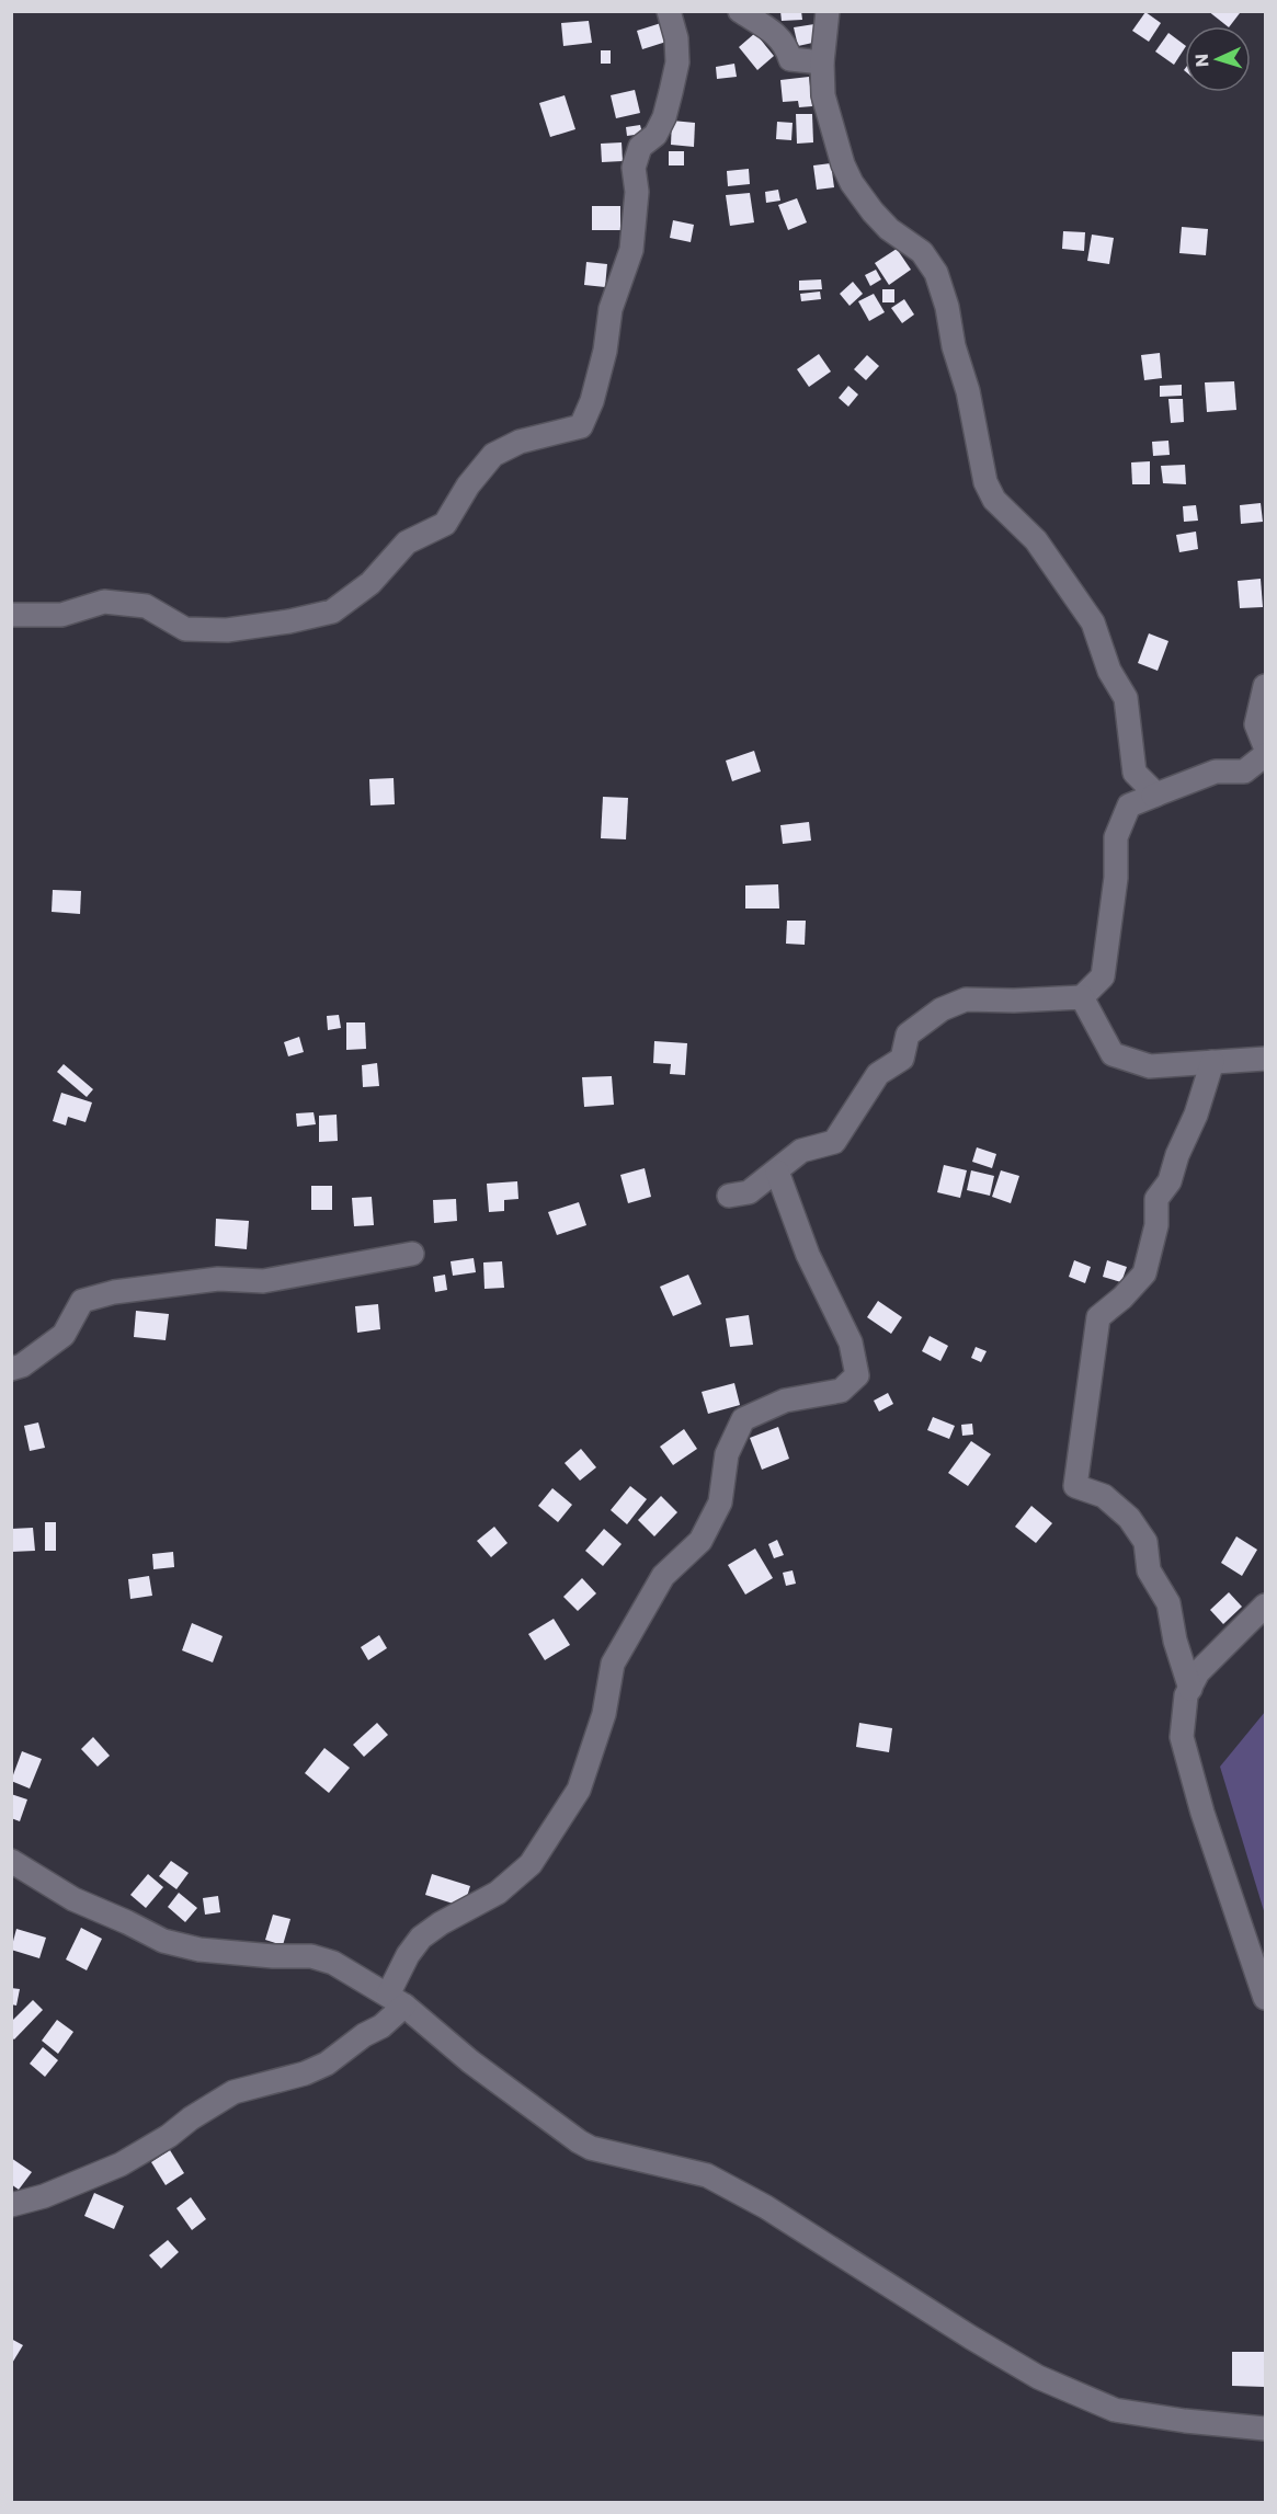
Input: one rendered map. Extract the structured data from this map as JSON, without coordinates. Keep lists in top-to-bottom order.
{
  "north": "left"
}
